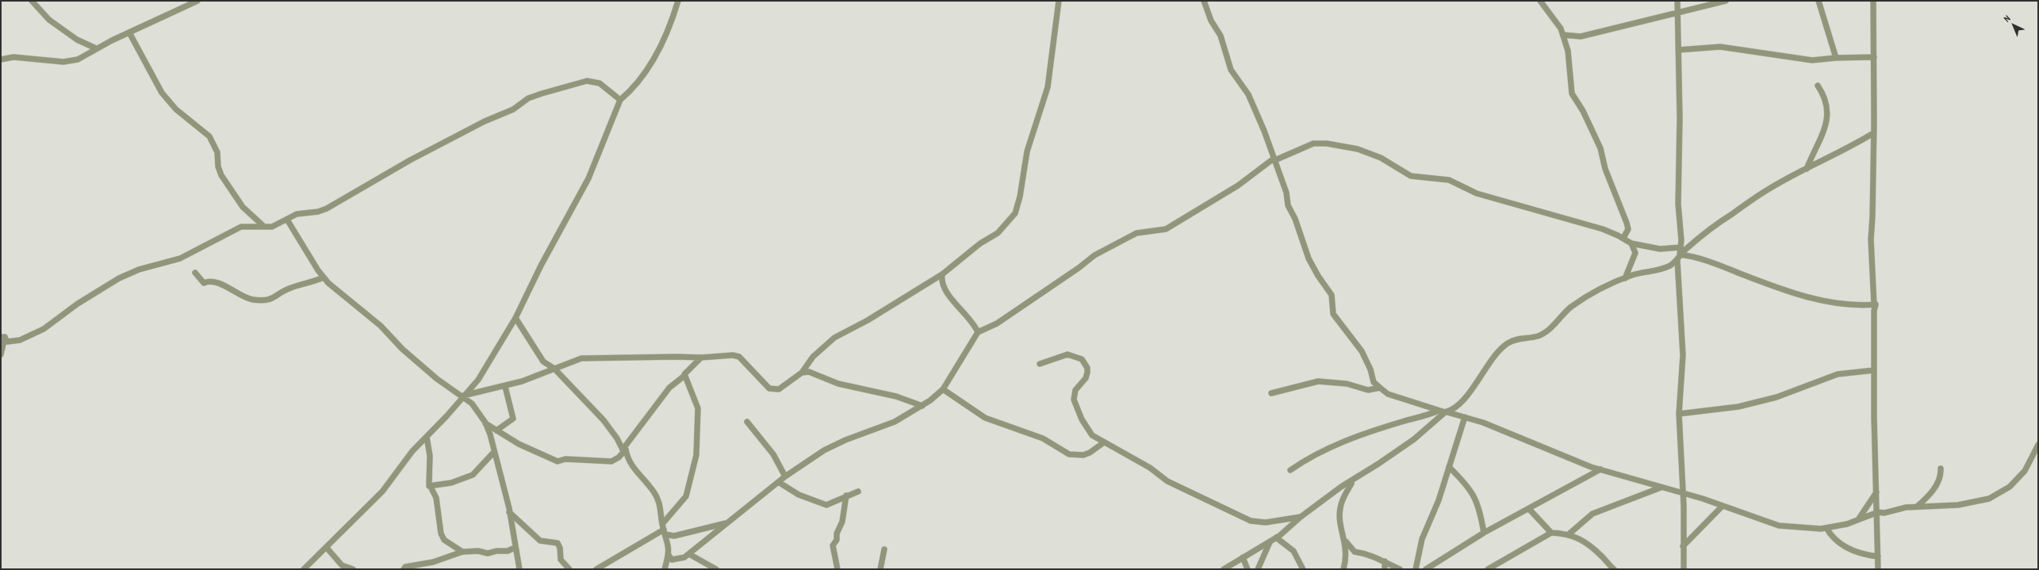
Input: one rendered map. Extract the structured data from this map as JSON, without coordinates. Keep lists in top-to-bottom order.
{
  "north": "top left"
}
